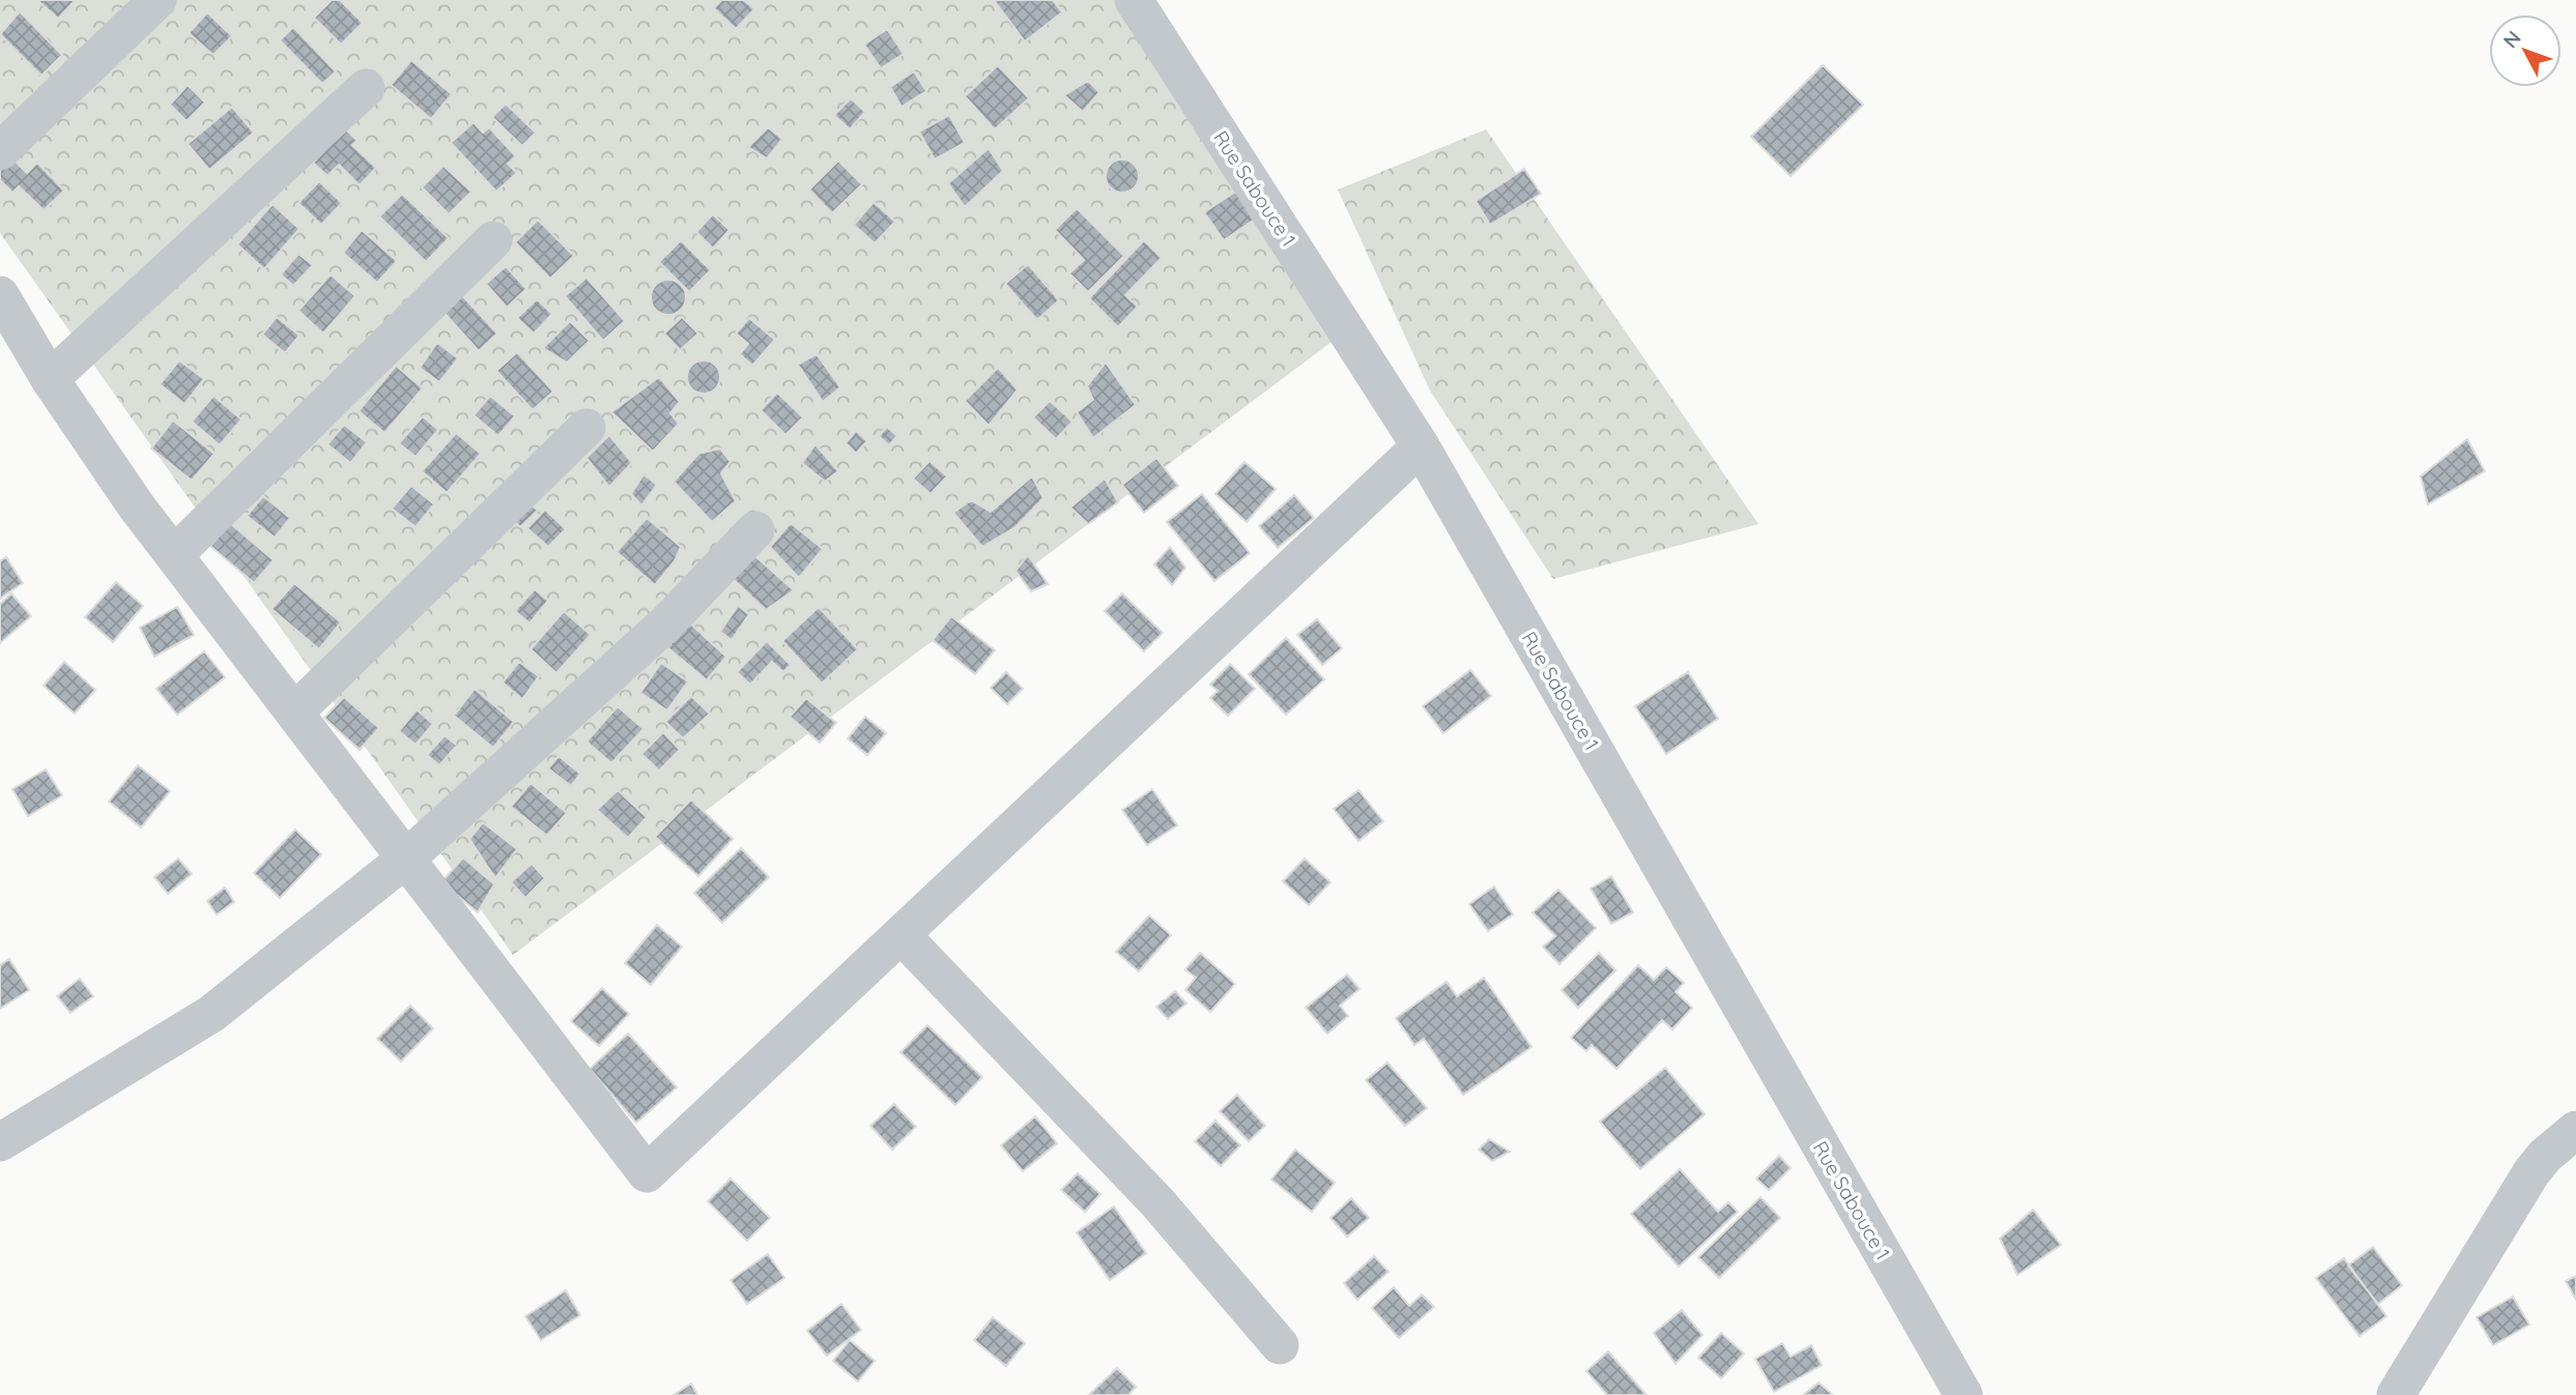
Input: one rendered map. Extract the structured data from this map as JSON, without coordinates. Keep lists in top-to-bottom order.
{
  "streets": {
    "street": ["Rue Sabouce 1"]
  },
  "north": "top left"
}
